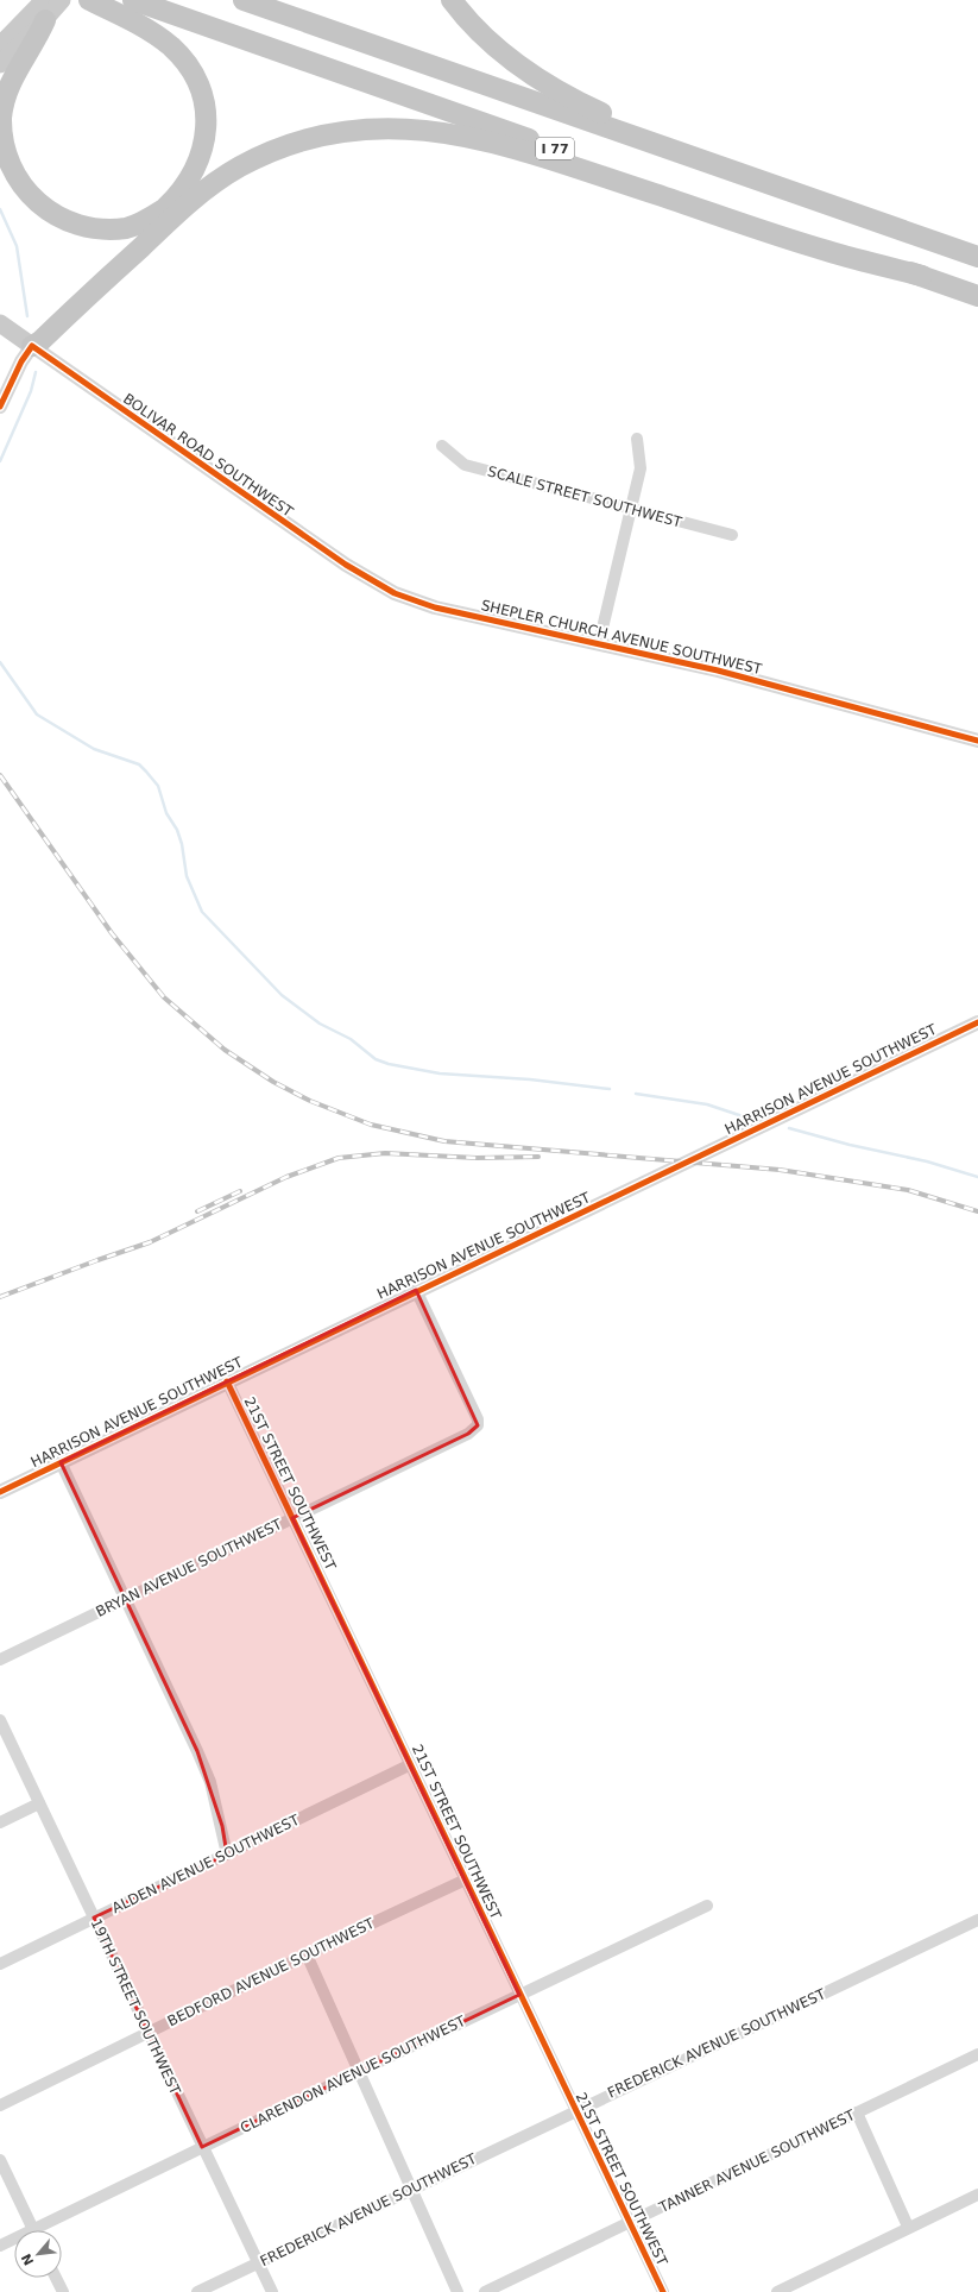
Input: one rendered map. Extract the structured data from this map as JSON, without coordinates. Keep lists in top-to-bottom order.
{
  "streets": {
    "highway": ["I 77"],
    "main road": ["BOLIVAR ROAD SOUTHWEST"],
    "street": [
      "SCALE STREET SOUTHWEST",
      "SHEPLER CHURCH AVENUE SOUTHWEST",
      "HARRISON AVENUE SOUTHWEST",
      "21ST STREET SOUTHWEST",
      "BRYAN AVENUE SOUTHWEST",
      "ALDEN AVENUE SOUTHWEST",
      "BEDFORD AVENUE SOUTHWEST",
      "19TH STREET SOUTHWEST",
      "FREDERICK AVENUE SOUTHWEST",
      "CLARENDON AVENUE SOUTHWEST",
      "TANNER AVENUE SOUTHWEST"
    ]
  },
  "crossings": [
    ["BOLIVAR ROAD SOUTHWEST", "SHEPLER CHURCH AVENUE SOUTHWEST"],
    ["HARRISON AVENUE SOUTHWEST", "21ST STREET SOUTHWEST"],
    ["HARRISON AVENUE SOUTHWEST", "BRYAN AVENUE SOUTHWEST"],
    ["21ST STREET SOUTHWEST", "BRYAN AVENUE SOUTHWEST"],
    ["21ST STREET SOUTHWEST", "ALDEN AVENUE SOUTHWEST"],
    ["21ST STREET SOUTHWEST", "BEDFORD AVENUE SOUTHWEST"],
    ["21ST STREET SOUTHWEST", "FREDERICK AVENUE SOUTHWEST"],
    ["21ST STREET SOUTHWEST", "CLARENDON AVENUE SOUTHWEST"],
    ["21ST STREET SOUTHWEST", "TANNER AVENUE SOUTHWEST"],
    ["ALDEN AVENUE SOUTHWEST", "19TH STREET SOUTHWEST"],
    ["BEDFORD AVENUE SOUTHWEST", "19TH STREET SOUTHWEST"],
    ["19TH STREET SOUTHWEST", "FREDERICK AVENUE SOUTHWEST"],
    ["19TH STREET SOUTHWEST", "CLARENDON AVENUE SOUTHWEST"]
  ],
  "north": "bottom left"
}
